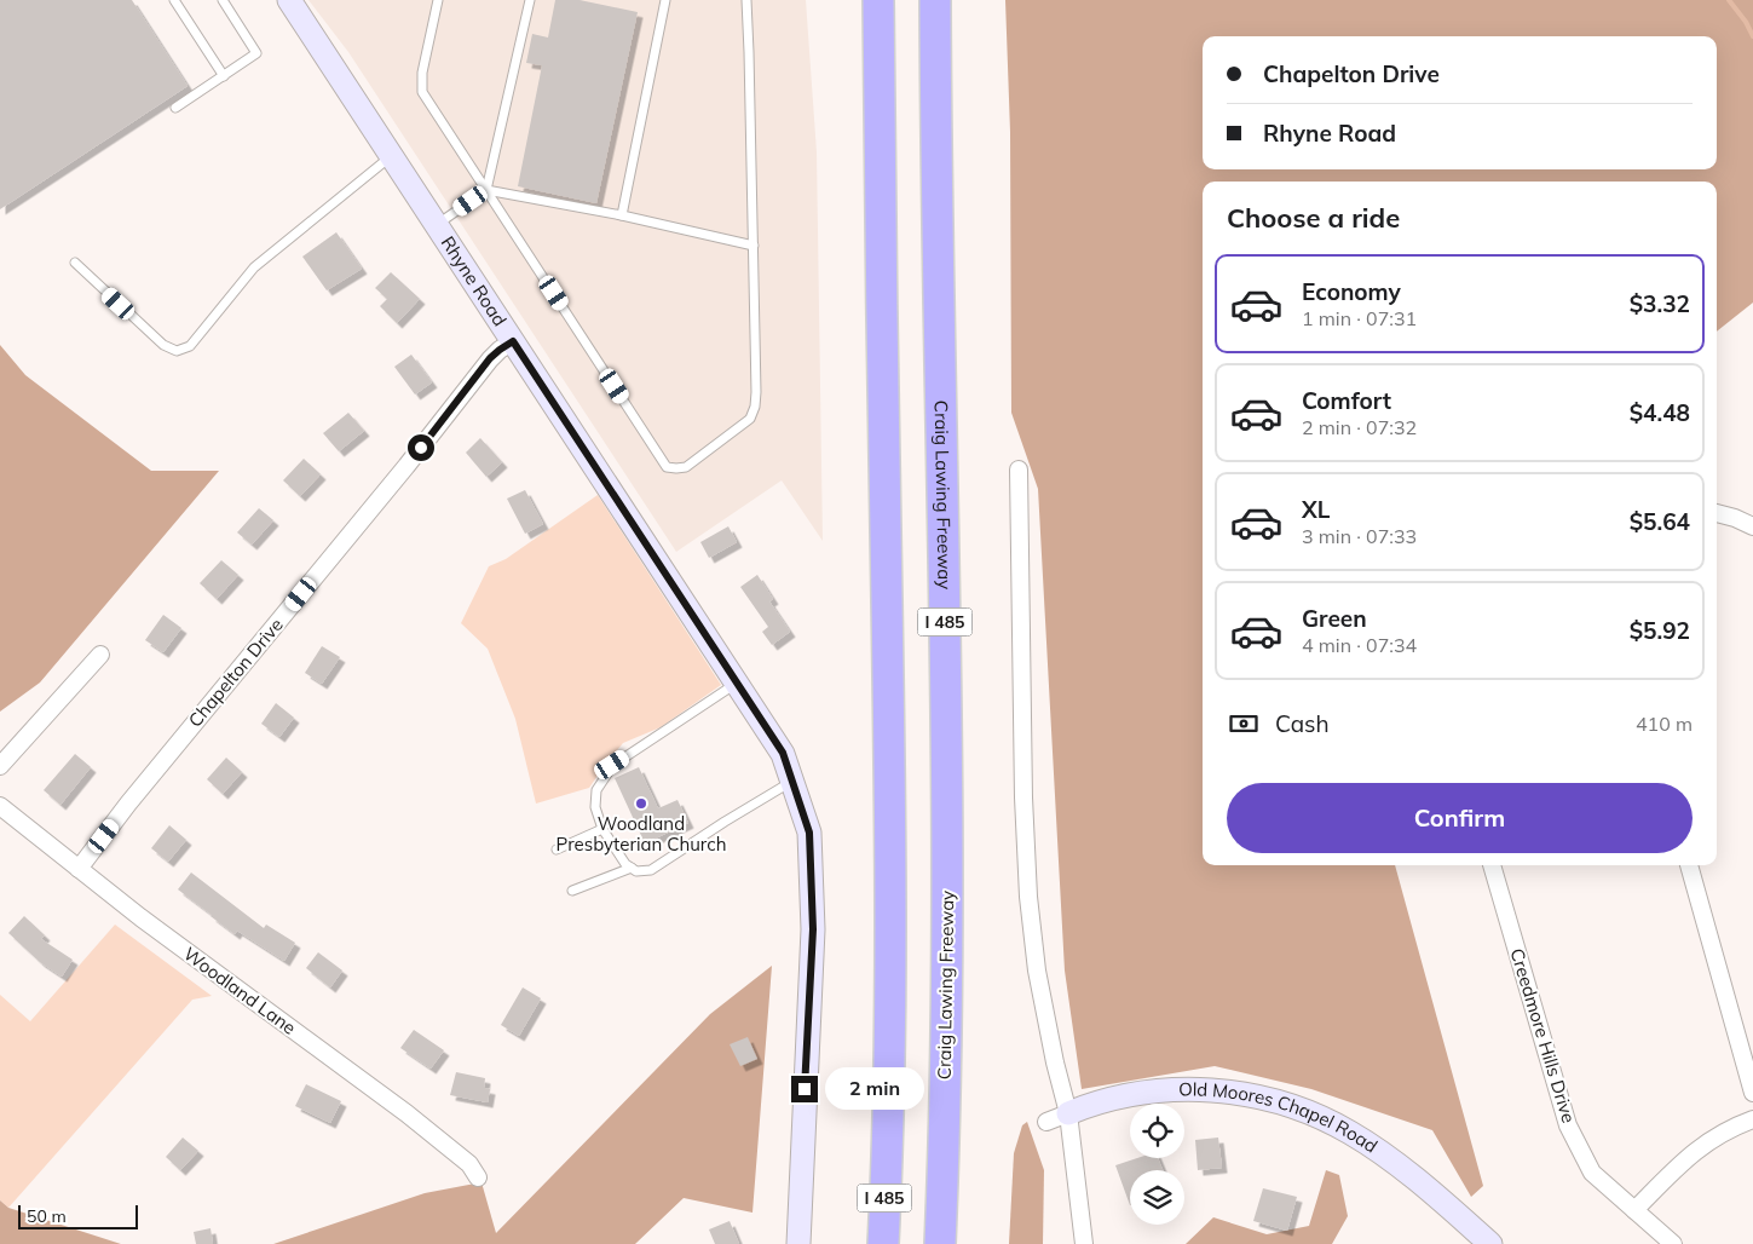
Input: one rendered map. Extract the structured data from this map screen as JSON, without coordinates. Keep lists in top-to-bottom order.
{
  "streets": {
    "highway": ["Craig Lawing Freeway", "I 485"],
    "street": [
      "Rhyne Road",
      "Chapelton Drive",
      "Woodland Lane",
      "Creedmore Hills Drive",
      "Old Moores Chapel Road"
    ]
  },
  "crossings": [
    ["Rhyne Road", "Chapelton Drive"],
    ["Chapelton Drive", "Woodland Lane"]
  ],
  "places": ["Woodland Presbyterian Church"],
  "scale_bar": "50 m",
  "page": {
    "banner": ["Chapelton Drive", "Rhyne Road"],
    "heading": "Choose a ride",
    "list": [
      {
        "name": "Economy",
        "note": "1 min · 07:31",
        "value": "$3.32"
      },
      {
        "name": "Comfort",
        "note": "2 min · 07:32",
        "value": "$4.48"
      },
      {
        "name": "XL",
        "note": "3 min · 07:33",
        "value": "$5.64"
      },
      {
        "name": "Green",
        "note": "4 min · 07:34",
        "value": "$5.92"
      }
    ],
    "pay": ["Cash", "410 m"],
    "buttons": "Confirm",
    "bubble": "2 min",
    "scale": "50 m"
  }
}
